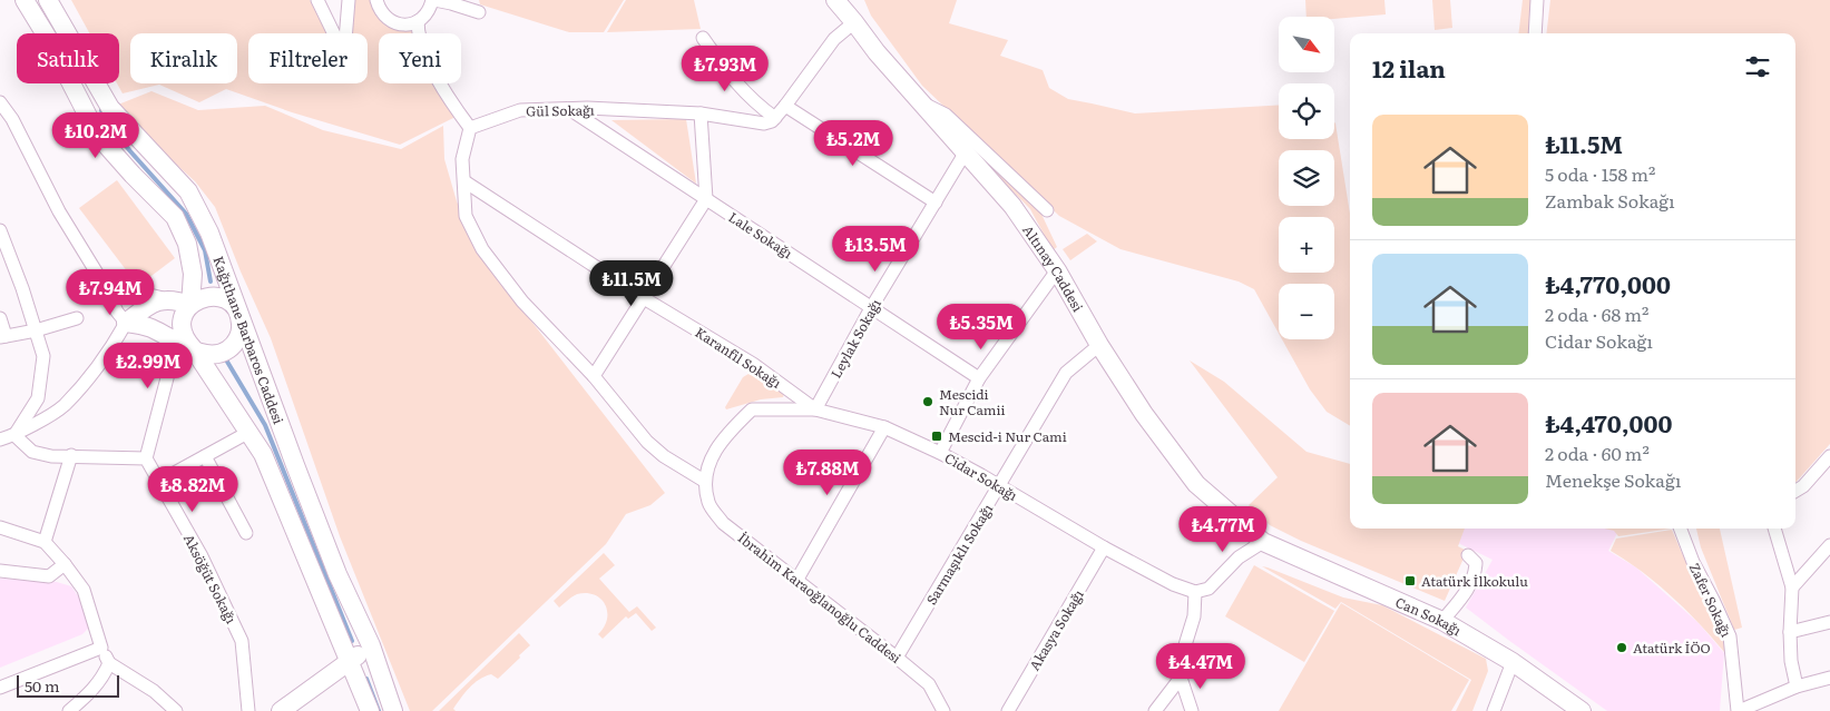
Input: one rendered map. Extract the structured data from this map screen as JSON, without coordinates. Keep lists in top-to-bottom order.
{
  "streets": {
    "main road": ["Altınay Caddesi", "Kağıthane Barbaros Caddesi", "Can Sokağı"],
    "street": [
      "Gül Sokağı",
      "Lale Sokağı",
      "Leylak Sokağı",
      "Karanfil Sokağı",
      "Cidar Sokağı",
      "Sarmaşıklı Sokağı",
      "Aksöğüt Sokağı",
      "İbrahim Karaoğlanoğlu Caddesi",
      "Zafer Sokağı",
      "Akasya Sokağı"
    ]
  },
  "crossings": [
    ["Gül Sokağı", "Lale Sokağı"],
    ["Lale Sokağı", "Leylak Sokağı"],
    ["Altınay Caddesi", "Leylak Sokağı"],
    ["Altınay Caddesi", "Sarmaşıklı Sokağı"],
    ["Altınay Caddesi", "Can Sokağı"],
    ["Leylak Sokağı", "Karanfil Sokağı"],
    ["Leylak Sokağı", "Cidar Sokağı"],
    ["Karanfil Sokağı", "Cidar Sokağı"],
    ["Cidar Sokağı", "Sarmaşıklı Sokağı"],
    ["Cidar Sokağı", "İbrahim Karaoğlanoğlu Caddesi"],
    ["Cidar Sokağı", "Akasya Sokağı"],
    ["Sarmaşıklı Sokağı", "İbrahim Karaoğlanoğlu Caddesi"]
  ],
  "places": {
    "other": ["Mescidi Nur Camii", "Atatürk İÖO"],
    "transit": ["Mescid-i Nur Cami", "Atatürk İlkokulu"]
  },
  "scale_bar": "50 m",
  "north": "bottom right",
  "page": {
    "map_buttons": ["+", "−"],
    "chip": [
      "Satılık",
      "Kiralık",
      "Filtreler",
      "Yeni"
    ],
    "heading": "12 ilan",
    "price": [
      "₺7.93M",
      "₺10.2M",
      "₺5.2M",
      "₺13.5M",
      "₺11.5M",
      "₺7.94M",
      "₺5.35M",
      "₺2.99M",
      "₺7.88M",
      "₺8.82M",
      "₺4.77M",
      "₺4.47M"
    ],
    "list": [
      {
        "name": "₺11.5M",
        "note": "5 oda · 158 m² · Zambak Sokağı"
      },
      {
        "name": "₺4,770,000",
        "note": "2 oda · 68 m² · Cidar Sokağı"
      },
      {
        "name": "₺4,470,000",
        "note": "2 oda · 60 m² · Menekşe Sokağı"
      }
    ],
    "scale": "50 m"
  }
}
